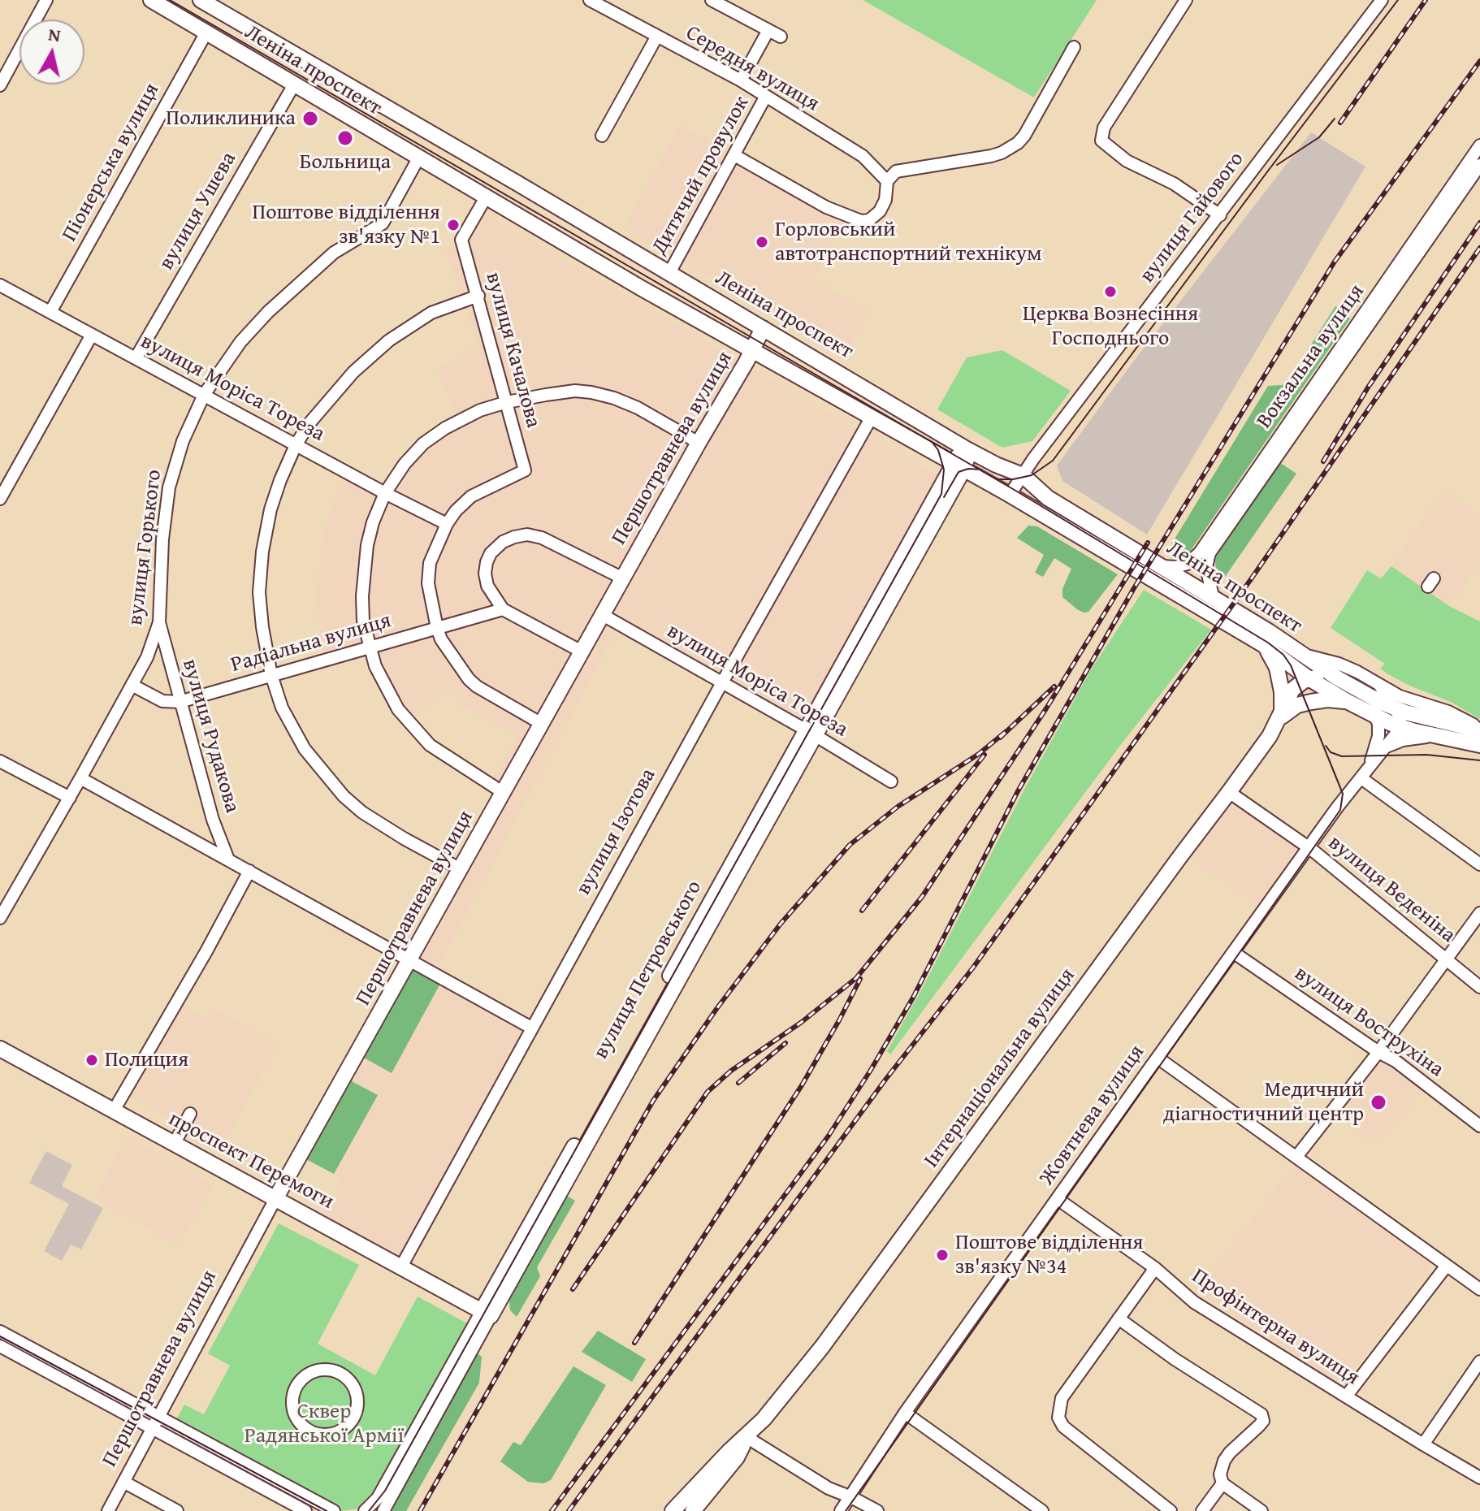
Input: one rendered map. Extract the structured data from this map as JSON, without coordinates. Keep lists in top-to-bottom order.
{
  "streets": {
    "main road": [
      "Леніна проспект",
      "Першотравнева вулиця",
      "вулиця Петровського",
      "Інтернаціональна вулиця",
      "проспект Перемоги"
    ],
    "street": [
      "Середня вулиця",
      "Піонерська вулиця",
      "Дитячий провулок",
      "вулиця Ушева",
      "вулиця Гайового",
      "вулиця Качалова",
      "Вокзальна вулиця",
      "вулиця Моріса Тореза",
      "вулиця Горького",
      "Радіальна вулиця",
      "вулиця Рудакова",
      "вулиця Ізотова",
      "вулиця Веденіна",
      "вулиця Вострухіна",
      "Жовтнева вулиця",
      "Профінтерна вулиця"
    ]
  },
  "crossings": [
    ["Середня вулиця", "Дитячий провулок"],
    ["Леніна проспект", "Піонерська вулиця"],
    ["Леніна проспект", "Дитячий провулок"],
    ["Леніна проспект", "вулиця Ушева"],
    ["Леніна проспект", "вулиця Качалова"],
    ["Леніна проспект", "Вокзальна вулиця"],
    ["Леніна проспект", "Першотравнева вулиця"],
    ["Леніна проспект", "вулиця Горького"],
    ["Леніна проспект", "вулиця Ізотова"],
    ["Леніна проспект", "вулиця Петровського"],
    ["Леніна проспект", "Інтернаціональна вулиця"],
    ["Леніна проспект", "Жовтнева вулиця"],
    ["Піонерська вулиця", "вулиця Моріса Тореза"],
    ["вулиця Ушева", "вулиця Моріса Тореза"],
    ["вулиця Качалова", "вулиця Моріса Тореза"],
    ["вулиця Моріса Тореза", "Першотравнева вулиця"],
    ["вулиця Моріса Тореза", "вулиця Горького"],
    ["вулиця Моріса Тореза", "вулиця Ізотова"],
    ["вулиця Моріса Тореза", "вулиця Петровського"],
    ["Першотравнева вулиця", "проспект Перемоги"],
    ["вулиця Горького", "вулиця Рудакова"],
    ["Радіальна вулиця", "вулиця Рудакова"],
    ["вулиця Ізотова", "проспект Перемоги"],
    ["вулиця Веденіна", "Інтернаціональна вулиця"],
    ["вулиця Веденіна", "Жовтнева вулиця"],
    ["вулиця Петровського", "проспект Перемоги"],
    ["вулиця Вострухіна", "Жовтнева вулиця"],
    ["Жовтнева вулиця", "Профінтерна вулиця"]
  ],
  "parks": ["Сквер Радянської Армії"],
  "places": [
    "Поликлиника",
    "Больница",
    "Поштове відділення зв'язку №1",
    "Горловський автотранспортний технікум",
    "Церква Вознесіння Господнього",
    "Полиция",
    "Медичний діагностичний центр",
    "Поштове відділення зв'язку №34"
  ],
  "north": "top"
}
